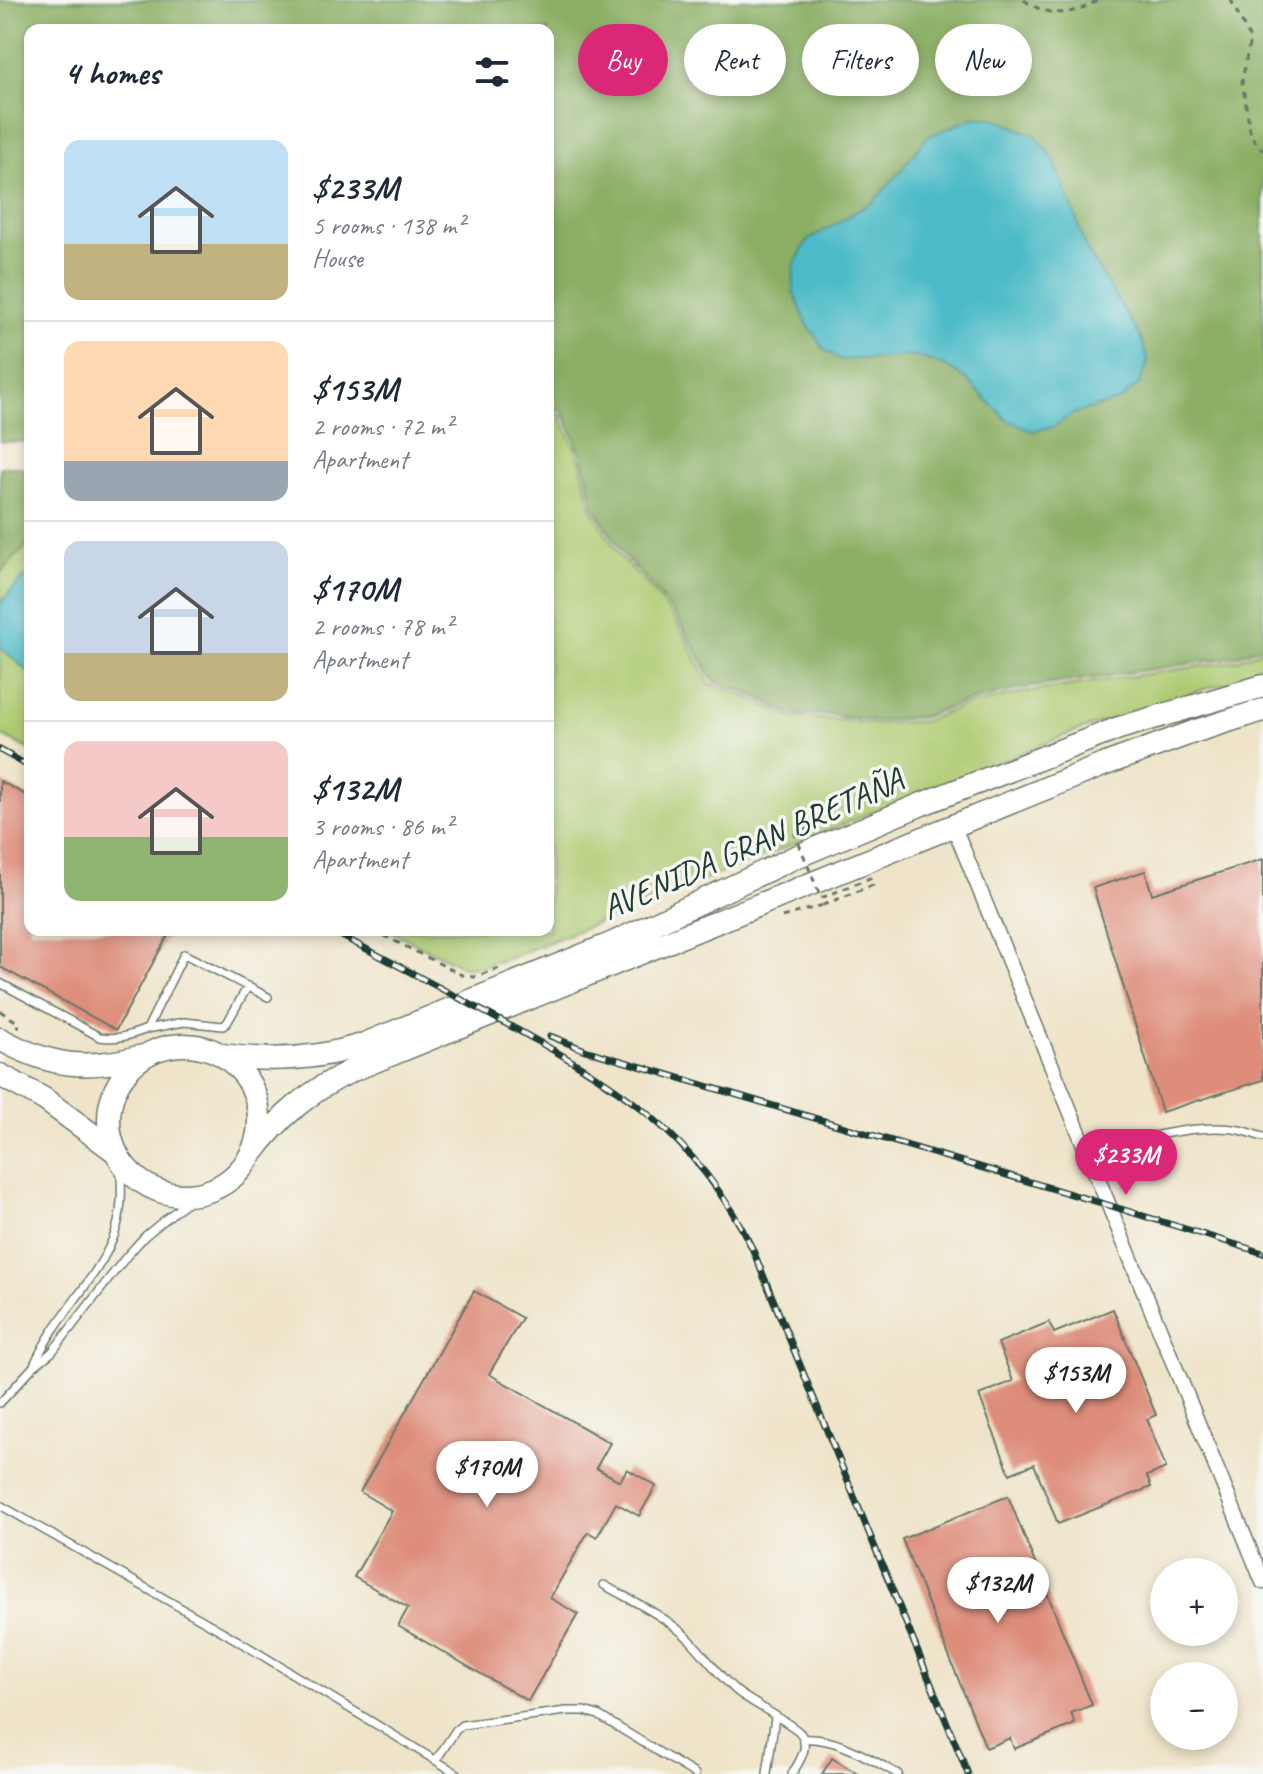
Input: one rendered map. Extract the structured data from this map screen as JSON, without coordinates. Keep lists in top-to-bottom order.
{
  "streets": {
    "main road": ["AVENIDA GRAN BRETAÑA"]
  },
  "page": {
    "chip": [
      "Buy",
      "Rent",
      "Filters",
      "New"
    ],
    "heading": "4 homes",
    "list": [
      {
        "name": "$233M",
        "note": "5 rooms · 138 m² · House"
      },
      {
        "name": "$153M",
        "note": "2 rooms · 72 m² · Apartment"
      },
      {
        "name": "$170M",
        "note": "2 rooms · 78 m² · Apartment"
      },
      {
        "name": "$132M",
        "note": "3 rooms · 86 m² · Apartment"
      }
    ],
    "price": [
      "$233M",
      "$153M",
      "$170M",
      "$132M"
    ],
    "map_buttons": ["+", "−"]
  }
}
